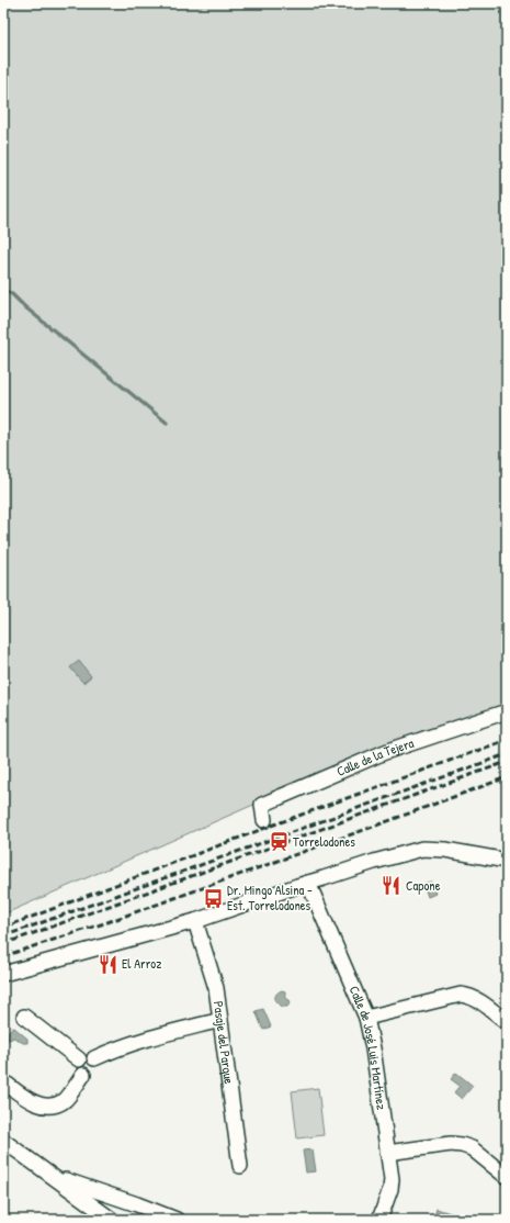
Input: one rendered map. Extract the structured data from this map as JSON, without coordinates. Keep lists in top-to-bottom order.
{
  "streets": {
    "street": ["Calle de la Tejera", "Pasaje del Parque", "Calle de José Luis Martínez"]
  },
  "places": {
    "station": ["Torrelodones"],
    "restaurant": ["Capone", "El Arroz"],
    "bus stop": ["Dr. Mingo Alsina - Est. Torrelodones"]
  }
}
